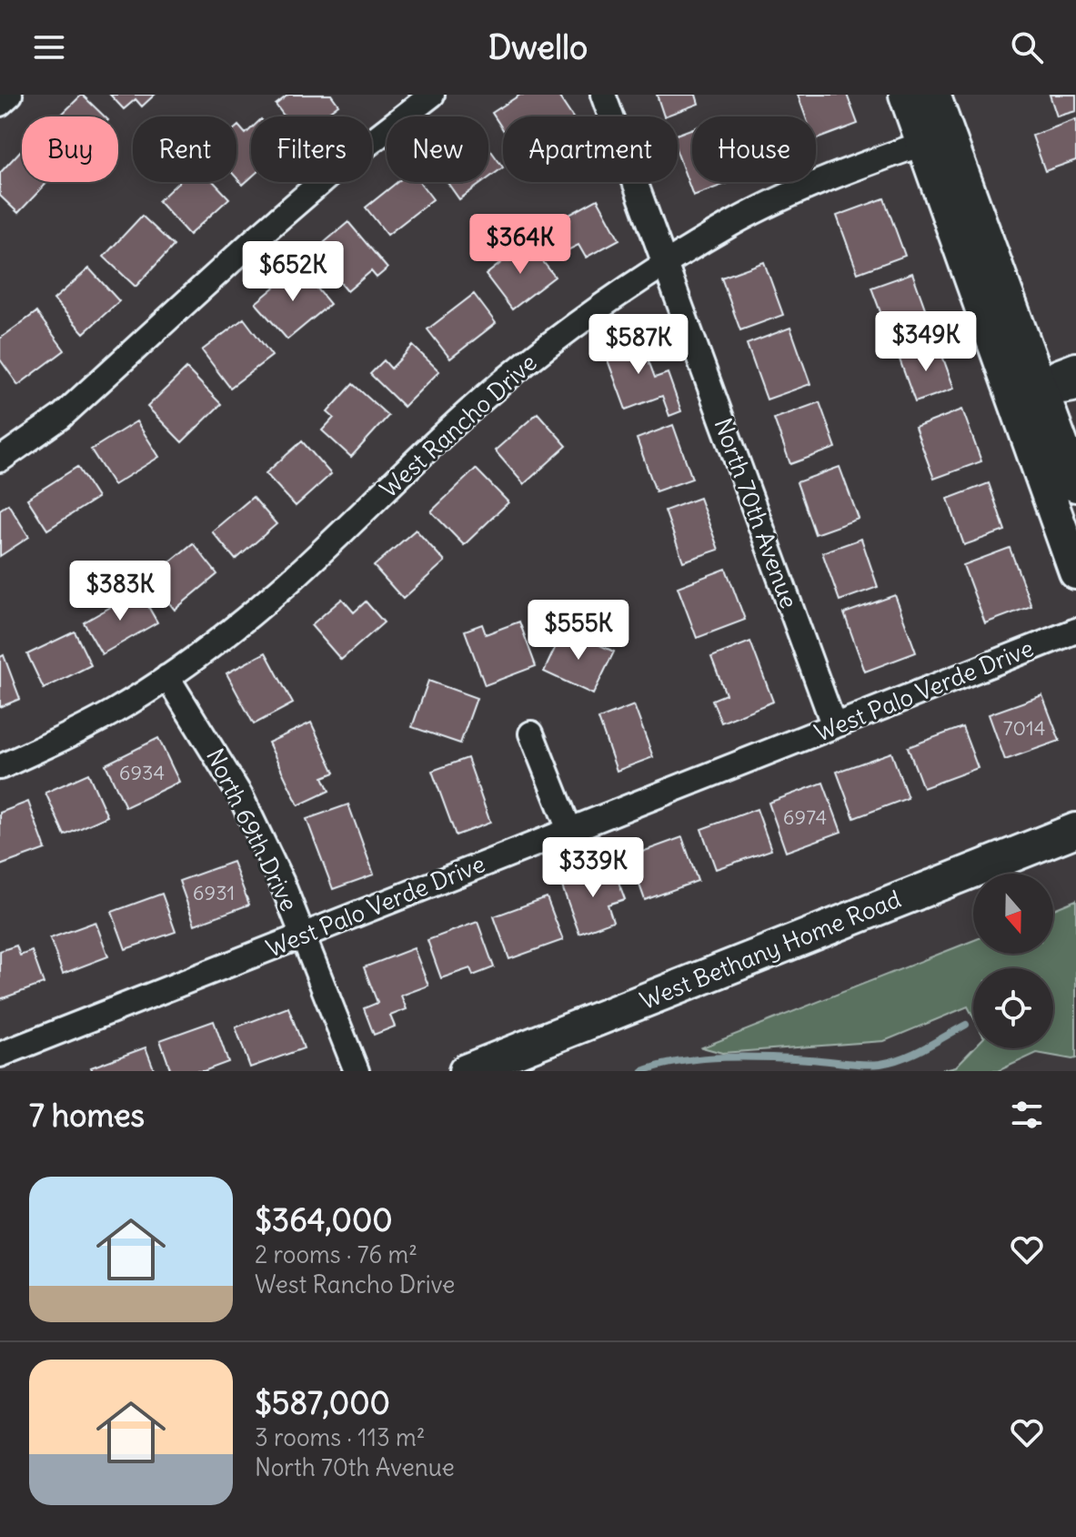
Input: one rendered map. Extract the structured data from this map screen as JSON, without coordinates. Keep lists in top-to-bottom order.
{
  "streets": {
    "street": [
      "West Rancho Drive",
      "North 70th Avenue",
      "West Palo Verde Drive",
      "North 69th Drive",
      "West Bethany Home Road"
    ]
  },
  "crossings": [
    ["West Rancho Drive", "North 70th Avenue"],
    ["West Rancho Drive", "North 69th Drive"],
    ["North 70th Avenue", "West Palo Verde Drive"],
    ["West Palo Verde Drive", "North 69th Drive"]
  ],
  "house_numbers": [
    "7014",
    "6934",
    "6974",
    "6931"
  ],
  "north": "bottom",
  "page": {
    "header": "Dwello",
    "chip": [
      "Buy",
      "Rent",
      "Filters",
      "New",
      "Apartment",
      "House"
    ],
    "price": [
      "$364K",
      "$652K",
      "$349K",
      "$587K",
      "$383K",
      "$555K",
      "$339K"
    ],
    "heading": "7 homes",
    "list": [
      {
        "name": "$364,000",
        "note": "2 rooms · 76 m² · West Rancho Drive"
      },
      {
        "name": "$587,000",
        "note": "3 rooms · 113 m² · North 70th Avenue"
      }
    ]
  }
}
